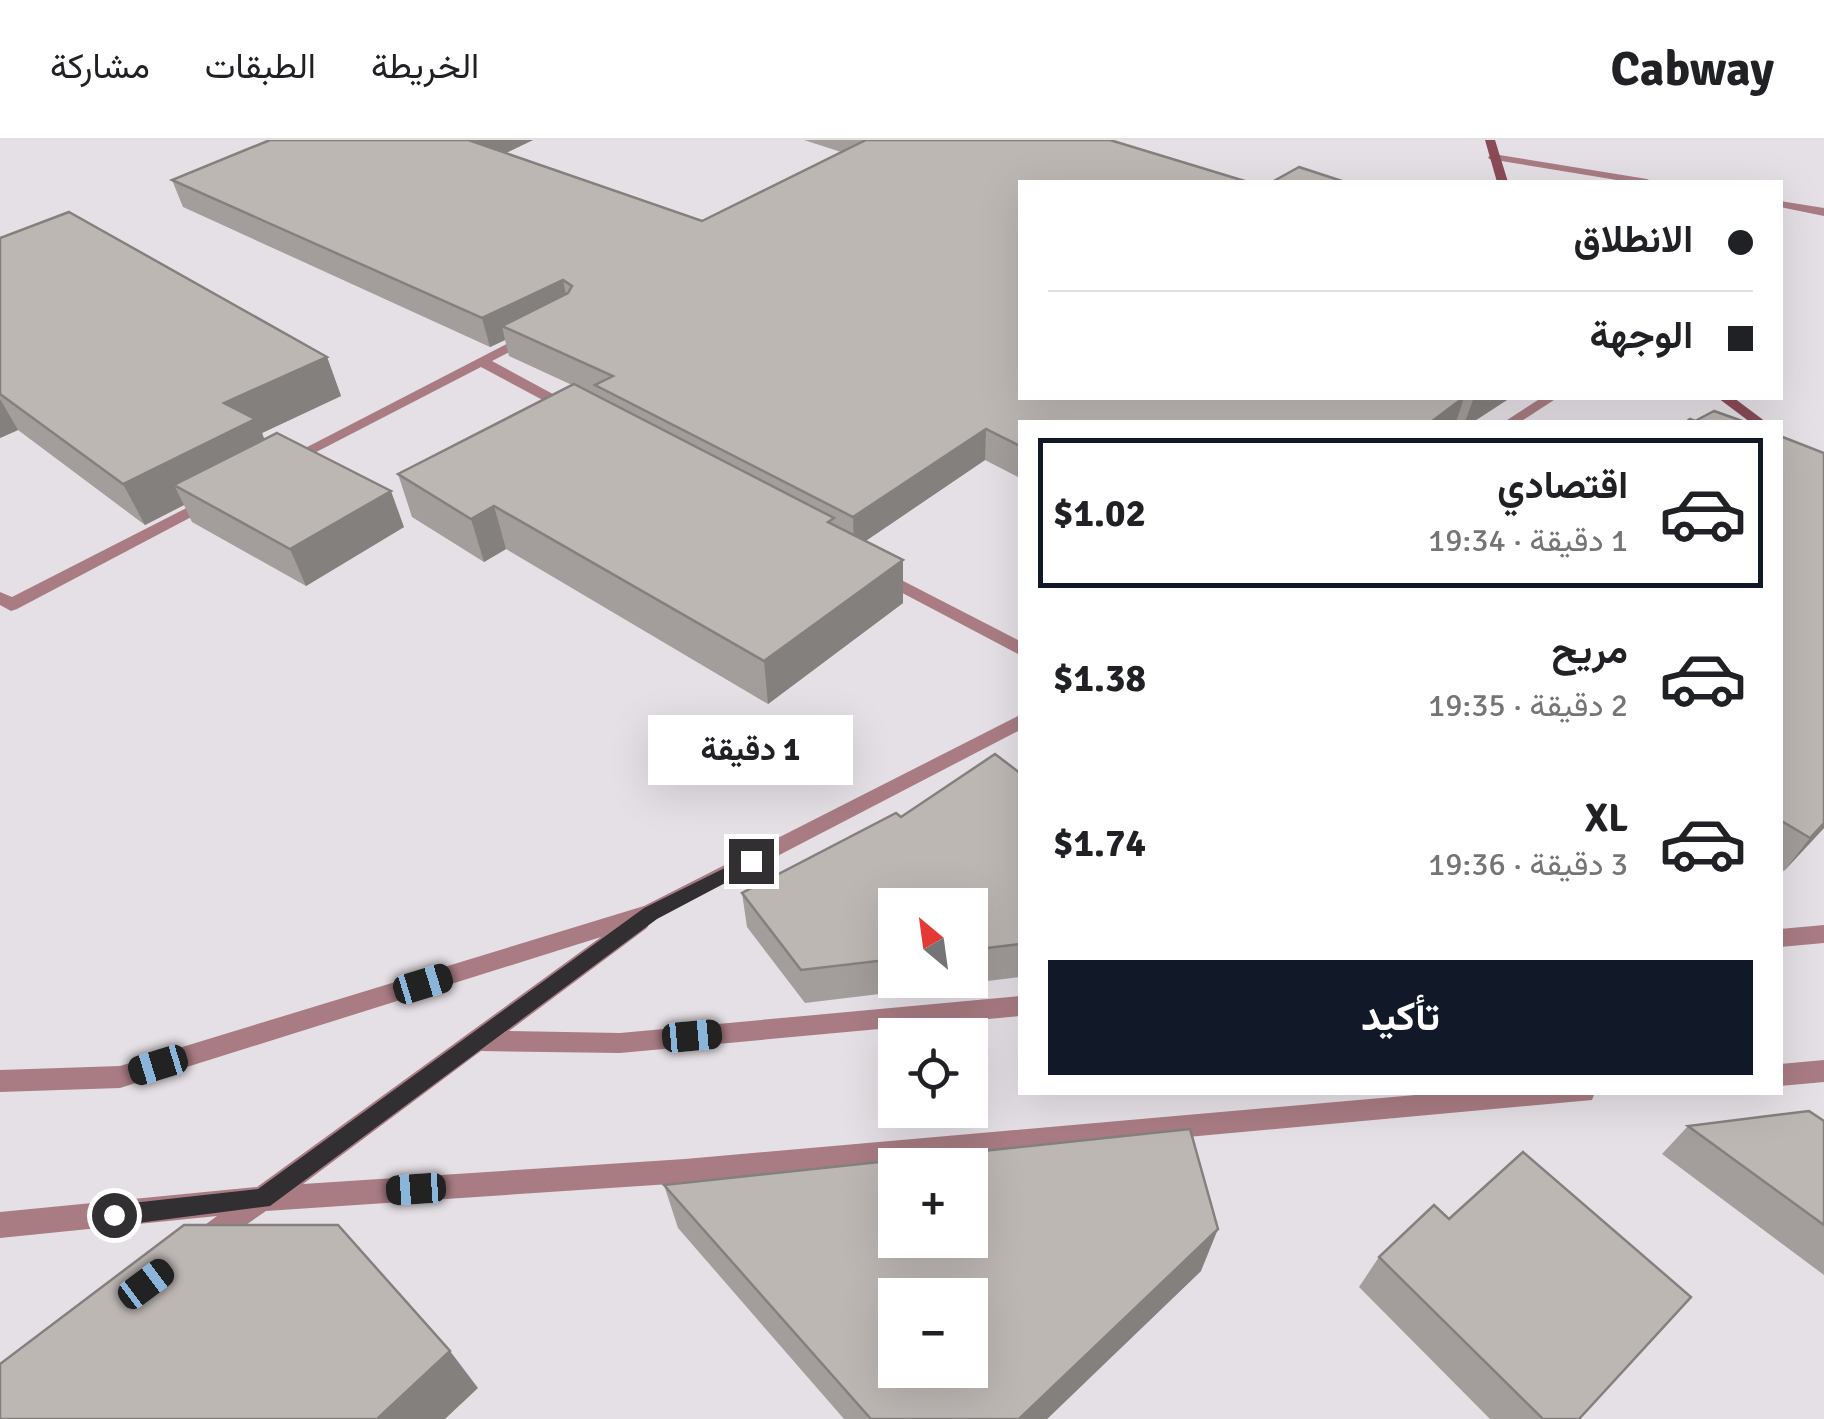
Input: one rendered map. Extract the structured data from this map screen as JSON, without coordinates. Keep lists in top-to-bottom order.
{
  "north": "top left",
  "page": {
    "header": "Cabway",
    "nav": ["الخريطة", "الطبقات", "مشاركة"],
    "banner": ["الانطلاق", "الوجهة"],
    "list": [
      {
        "name": "اقتصادي",
        "note": "1 دقيقة · 19:34",
        "value": "$1.02"
      },
      {
        "name": "مريح",
        "note": "2 دقيقة · 19:35",
        "value": "$1.38"
      },
      {
        "name": "XL",
        "note": "3 دقيقة · 19:36",
        "value": "$1.74"
      }
    ],
    "bubble": "1 دقيقة",
    "map_buttons": ["+", "−"],
    "buttons": "تأكيد"
  }
}
